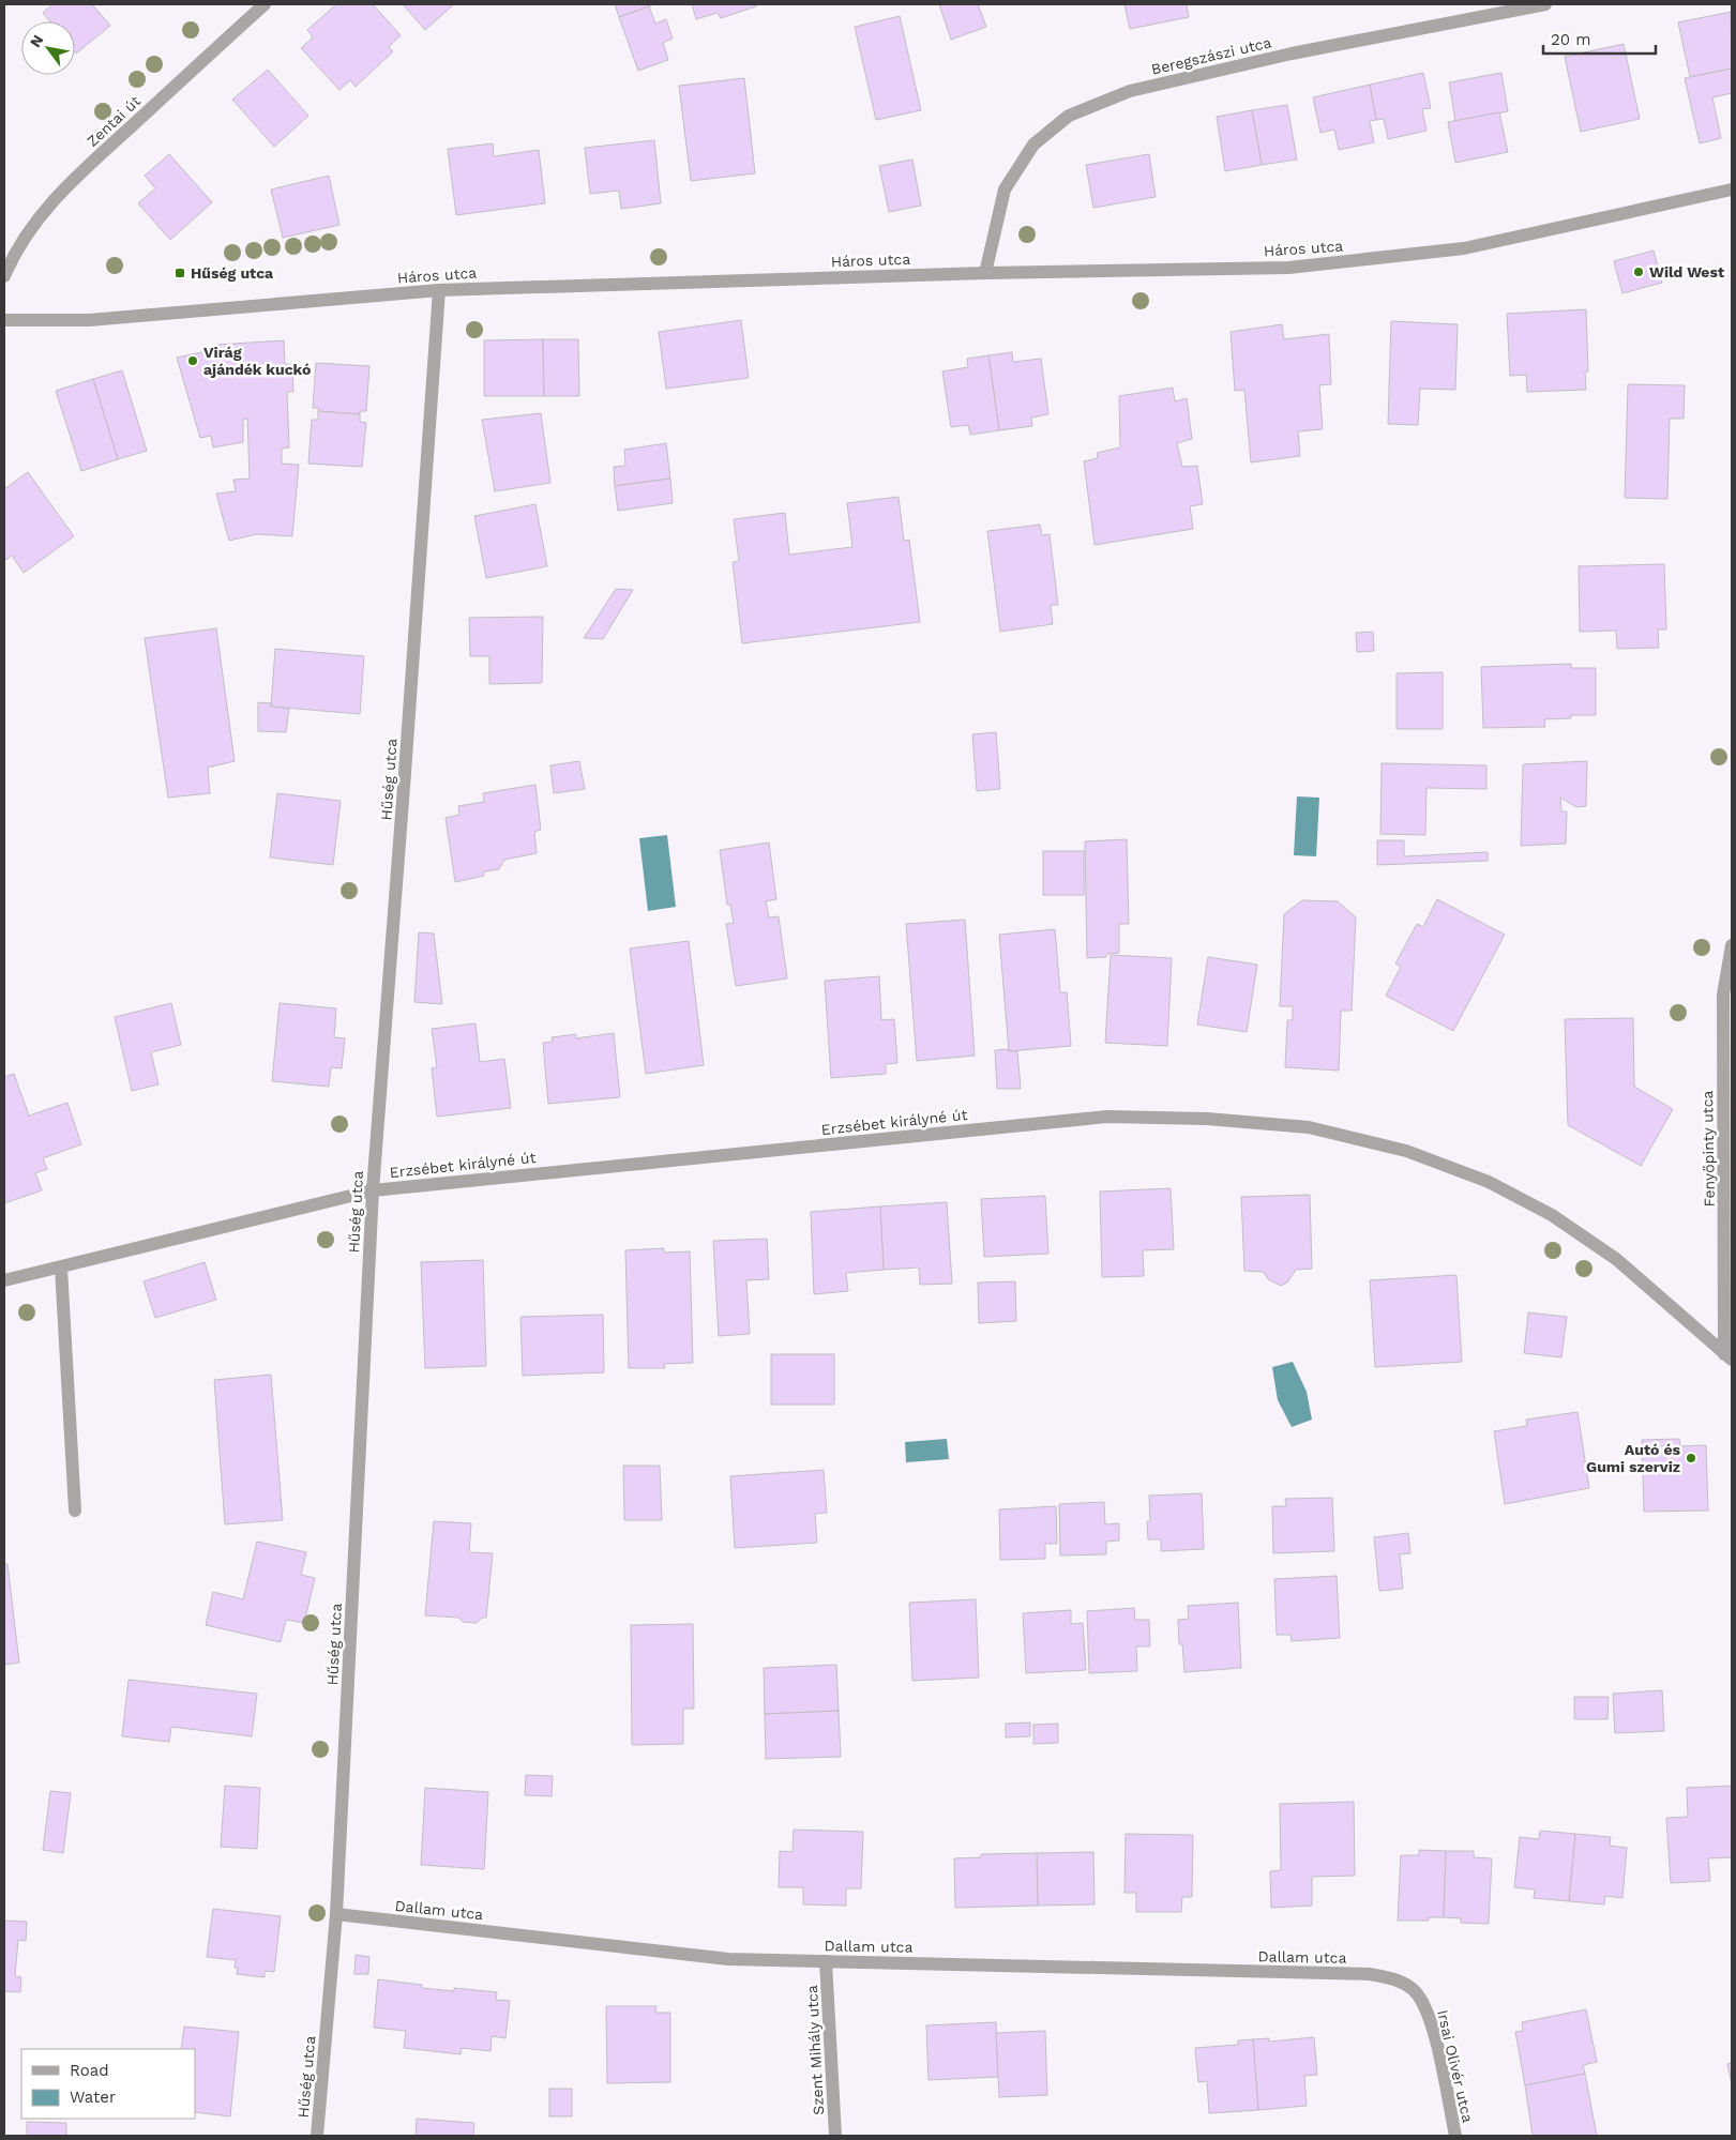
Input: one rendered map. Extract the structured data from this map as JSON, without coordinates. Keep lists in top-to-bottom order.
{
  "streets": {
    "street": [
      "Beregszászi utca",
      "Zentai út",
      "Háros utca",
      "Hűség utca",
      "Erzsébet királyné út",
      "Fenyőpinty utca",
      "Dallam utca",
      "Szent Mihály utca",
      "Irsai Olivér utca"
    ]
  },
  "crossings": [
    ["Beregszászi utca", "Háros utca"],
    ["Háros utca", "Hűség utca"],
    ["Hűség utca", "Erzsébet királyné út"],
    ["Hűség utca", "Dallam utca"],
    ["Erzsébet királyné út", "Fenyőpinty utca"],
    ["Dallam utca", "Szent Mihály utca"],
    ["Dallam utca", "Irsai Olivér utca"]
  ],
  "places": {
    "other": ["Wild West", "Virág ajándék kuckó", "Autó és Gumi szerviz"],
    "transit": ["Hűség utca"]
  },
  "legend": ["Road", "Water"],
  "scale_bar": "20 m",
  "north": "top left"
}
